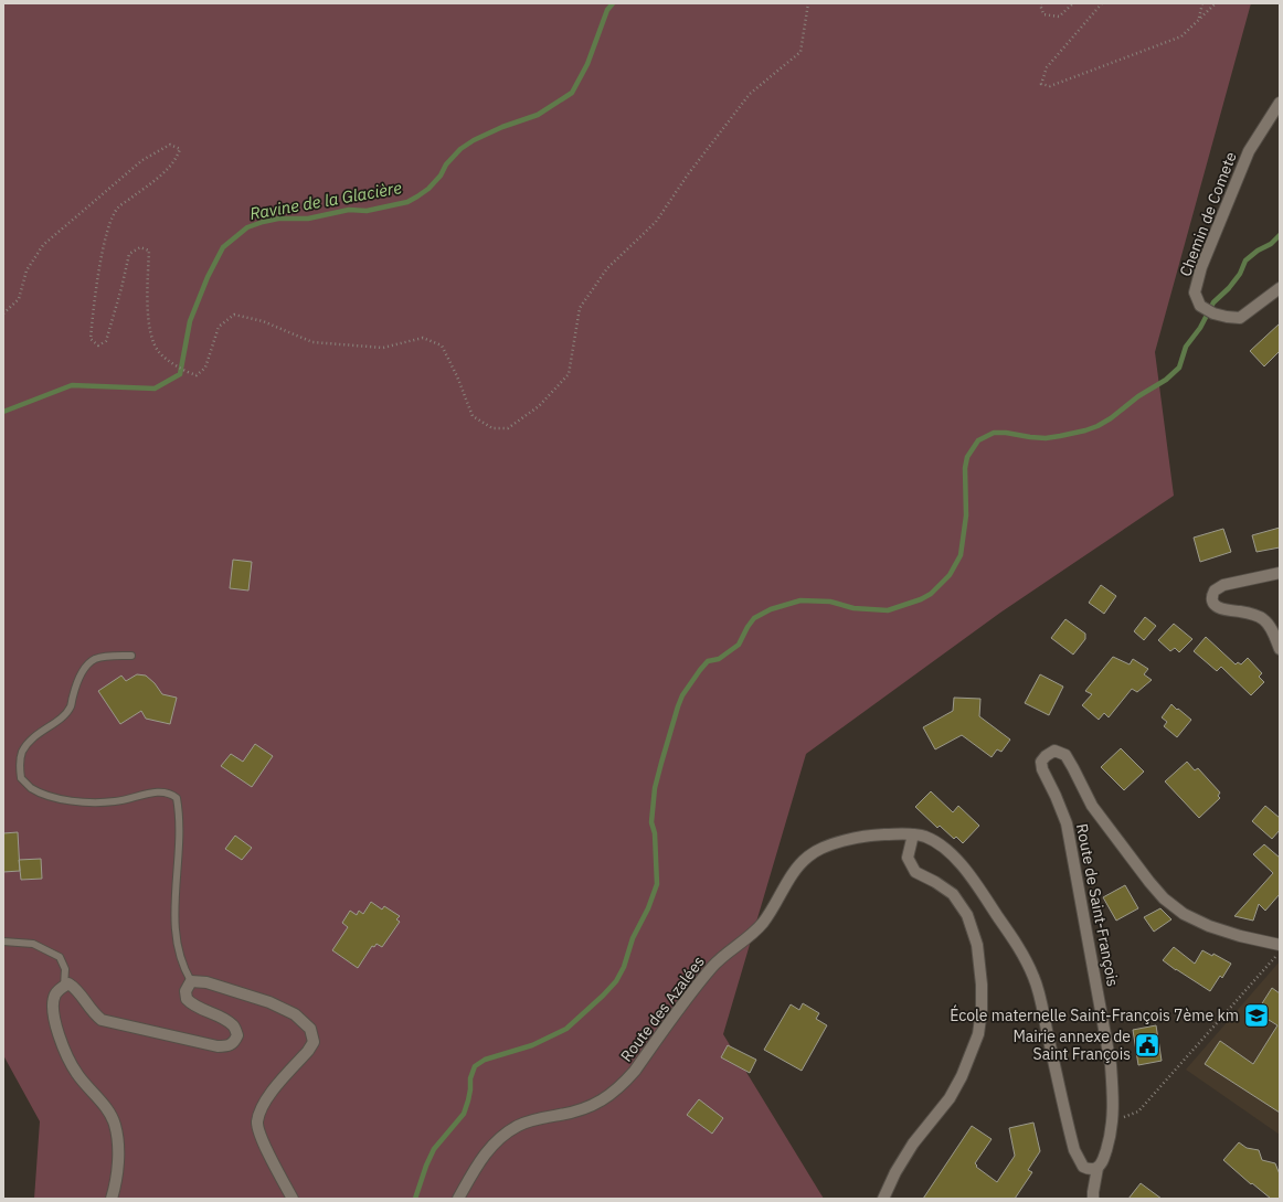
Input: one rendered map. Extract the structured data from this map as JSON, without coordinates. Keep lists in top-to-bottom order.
{
  "streets": {
    "main road": ["Chemin de Comete", "Route de Saint-François", "Route des Azalées"]
  },
  "water": ["Ravine de la Glacière"],
  "places": {
    "school or university": ["École maternelle Saint-François 7ème km"],
    "public building": ["Mairie annexe de Saint François"]
  }
}
